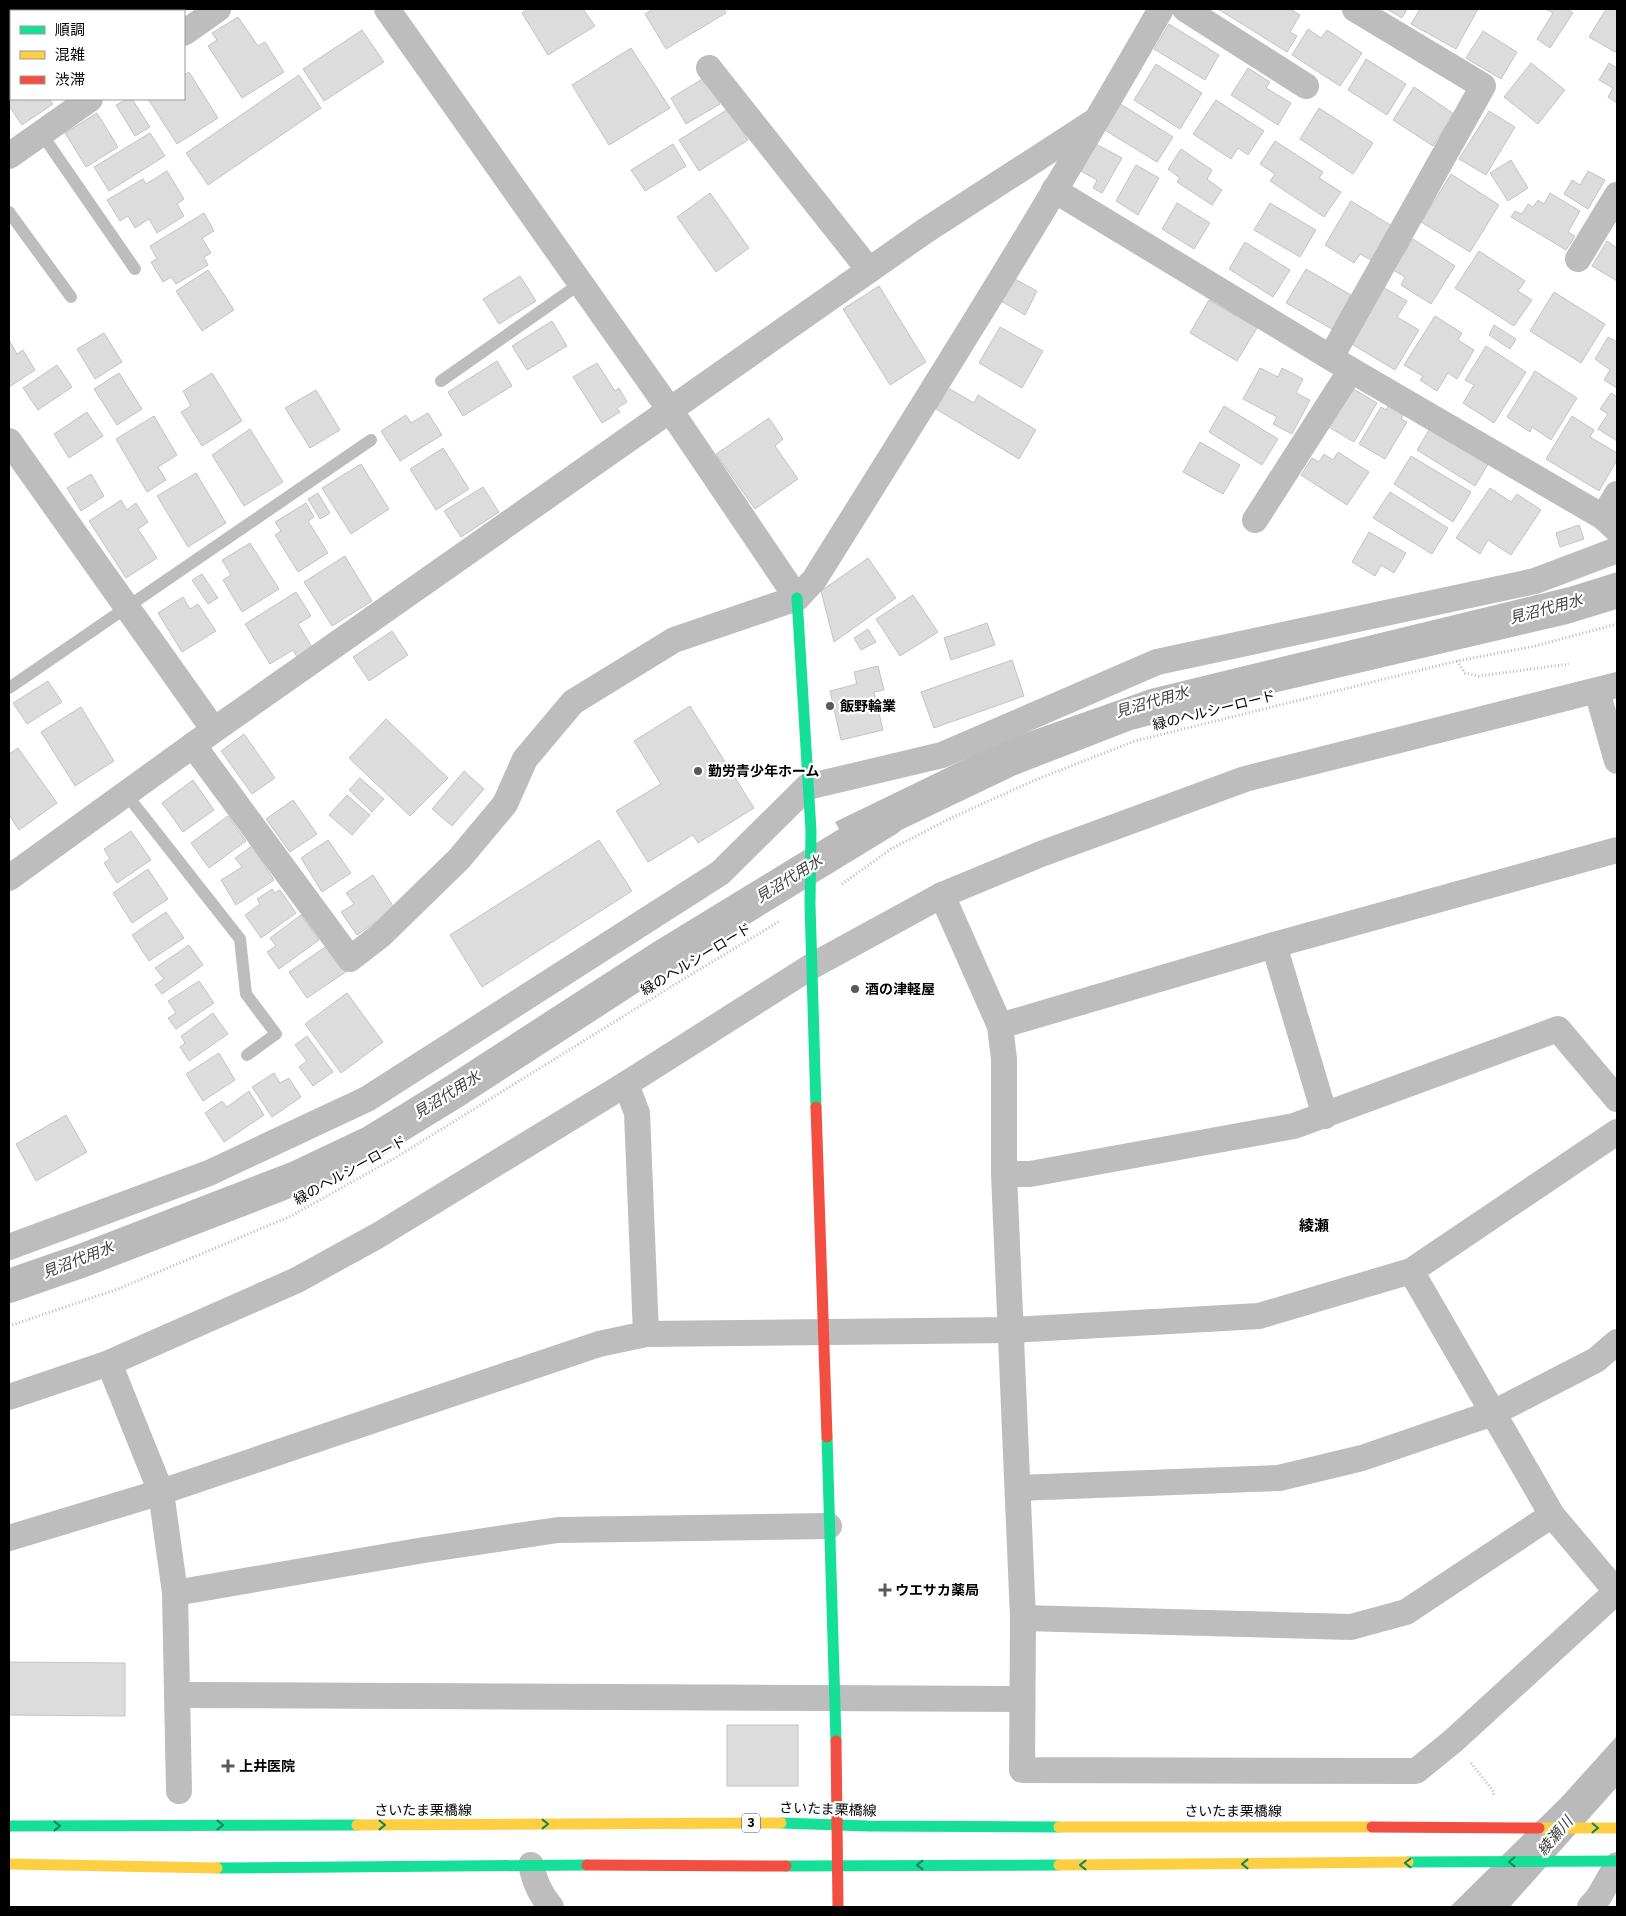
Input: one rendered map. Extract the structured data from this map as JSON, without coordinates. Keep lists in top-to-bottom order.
{
  "streets": {
    "main road": ["さいたま栗橋線", "3"],
    "path": ["緑のヘルシーロード"]
  },
  "districts": ["綾瀬"],
  "water": ["見沼代用水", "綾瀬川"],
  "places": {
    "other": ["飯野輪業", "勤労青少年ホーム", "酒の津軽屋"],
    "health": ["ウエサカ薬局", "上井医院"]
  },
  "legend": ["順調", "混雑", "渋滞"]
}
